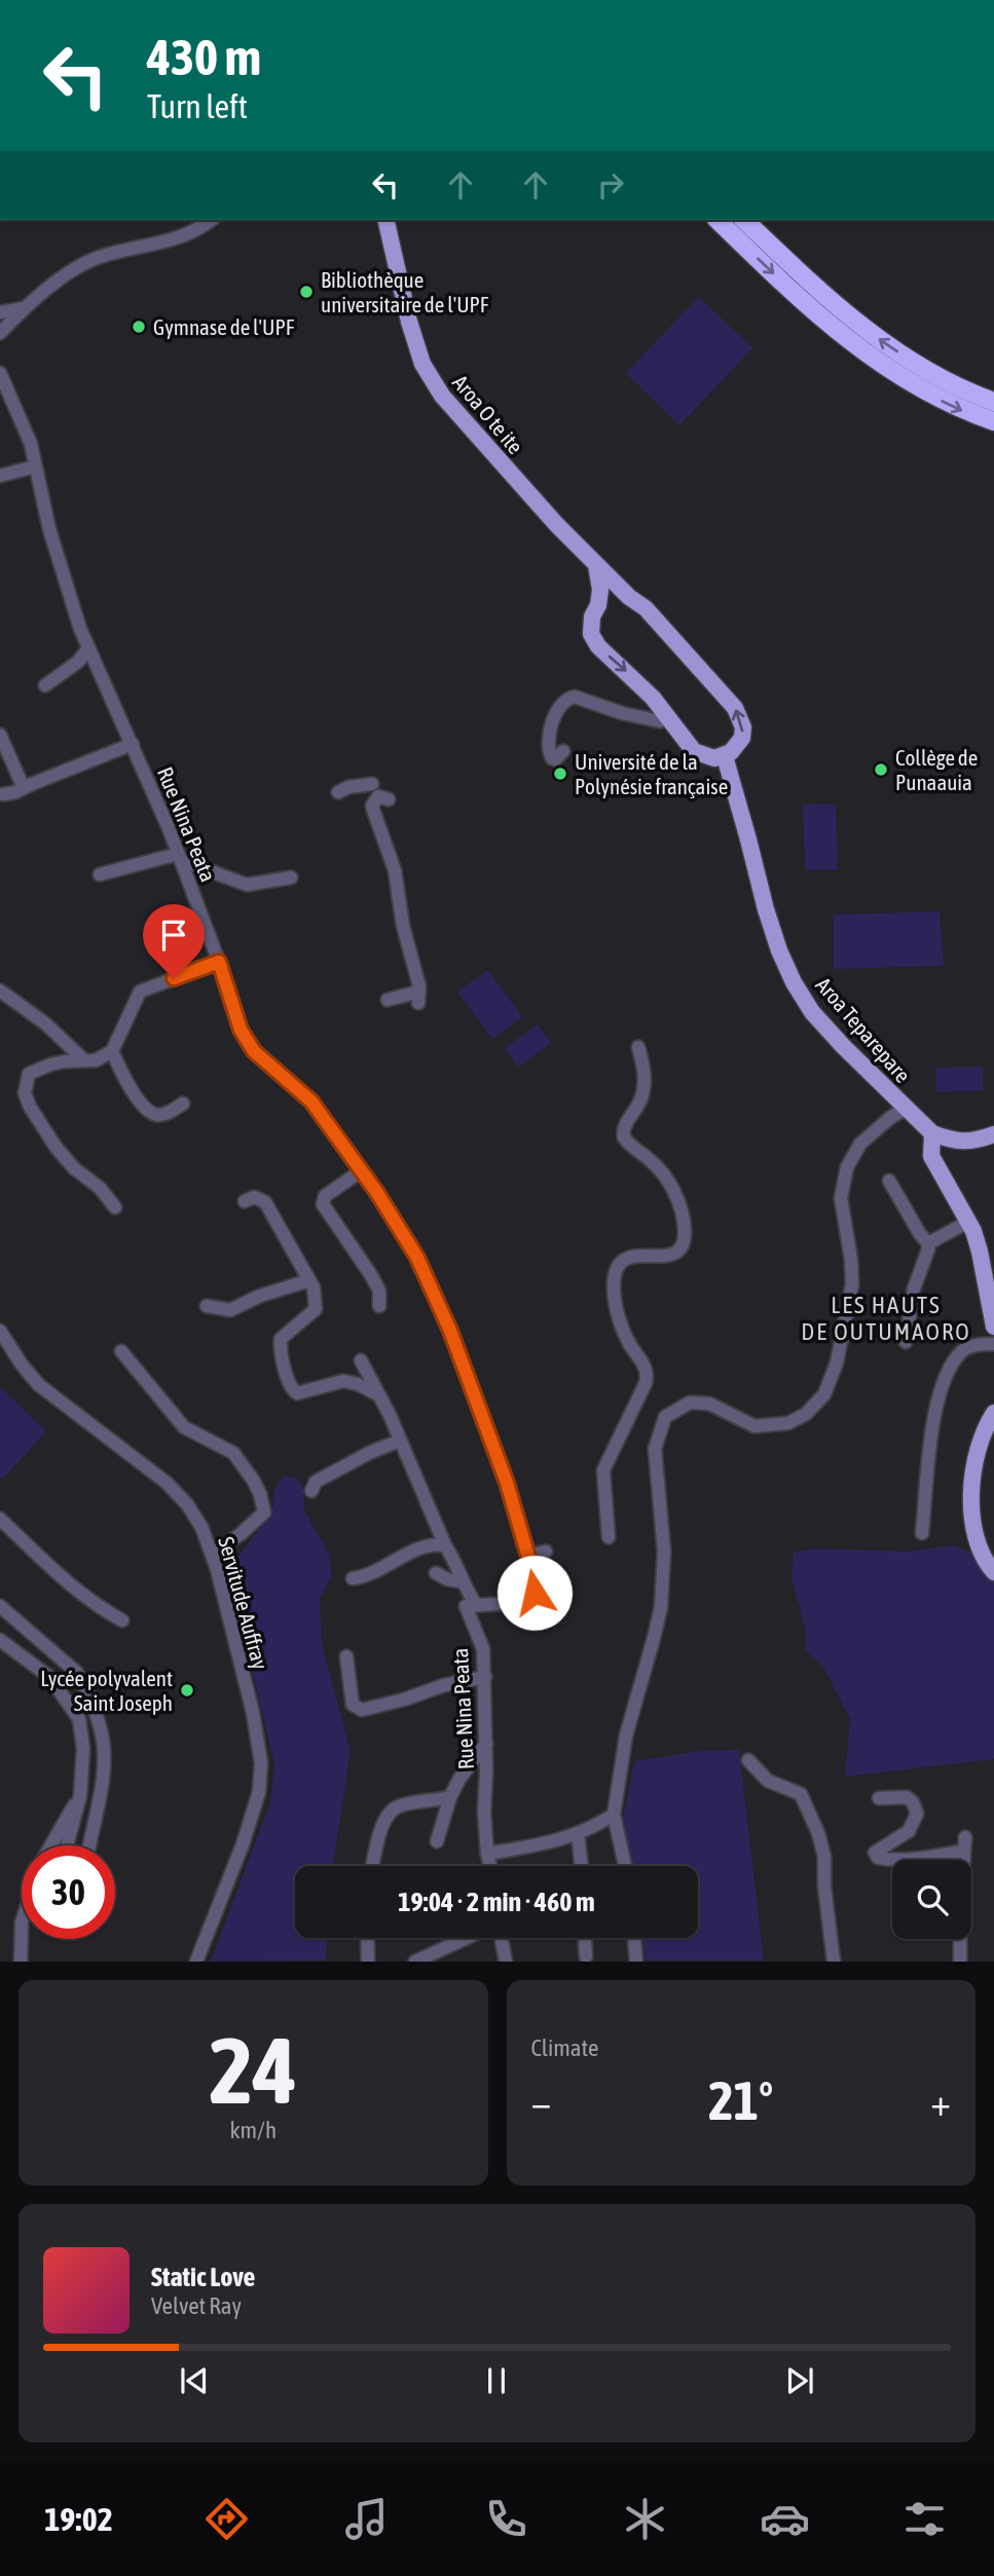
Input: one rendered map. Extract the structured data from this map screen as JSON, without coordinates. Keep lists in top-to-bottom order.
{
  "streets": {
    "main road": ["Aroa O te ite", "Aroa Teparepare"],
    "street": ["Rue Nina Peata", "Servitude Auffray"]
  },
  "crossings": [
    ["Aroa O te ite", "Aroa Teparepare"]
  ],
  "districts": ["LES HAUTS DE OUTUMAORO"],
  "places": [
    "Bibliothèque universitaire de l'UPF",
    "Gymnase de l'UPF",
    "Collège de Punaauia",
    "Université de la Polynésie française",
    "Lycée polyvalent Saint Joseph"
  ],
  "page": {
    "turn": ["430 m", "Turn left"],
    "limit": "30",
    "trip": "19:04 · 2 min · 460 m",
    "tile": [
      ["24", "km/h"],
      "Climate"
    ],
    "heat": ["−", "21°", "+"],
    "song": ["Static Love", "Velvet Ray"],
    "tabs": "19:02"
  }
}
